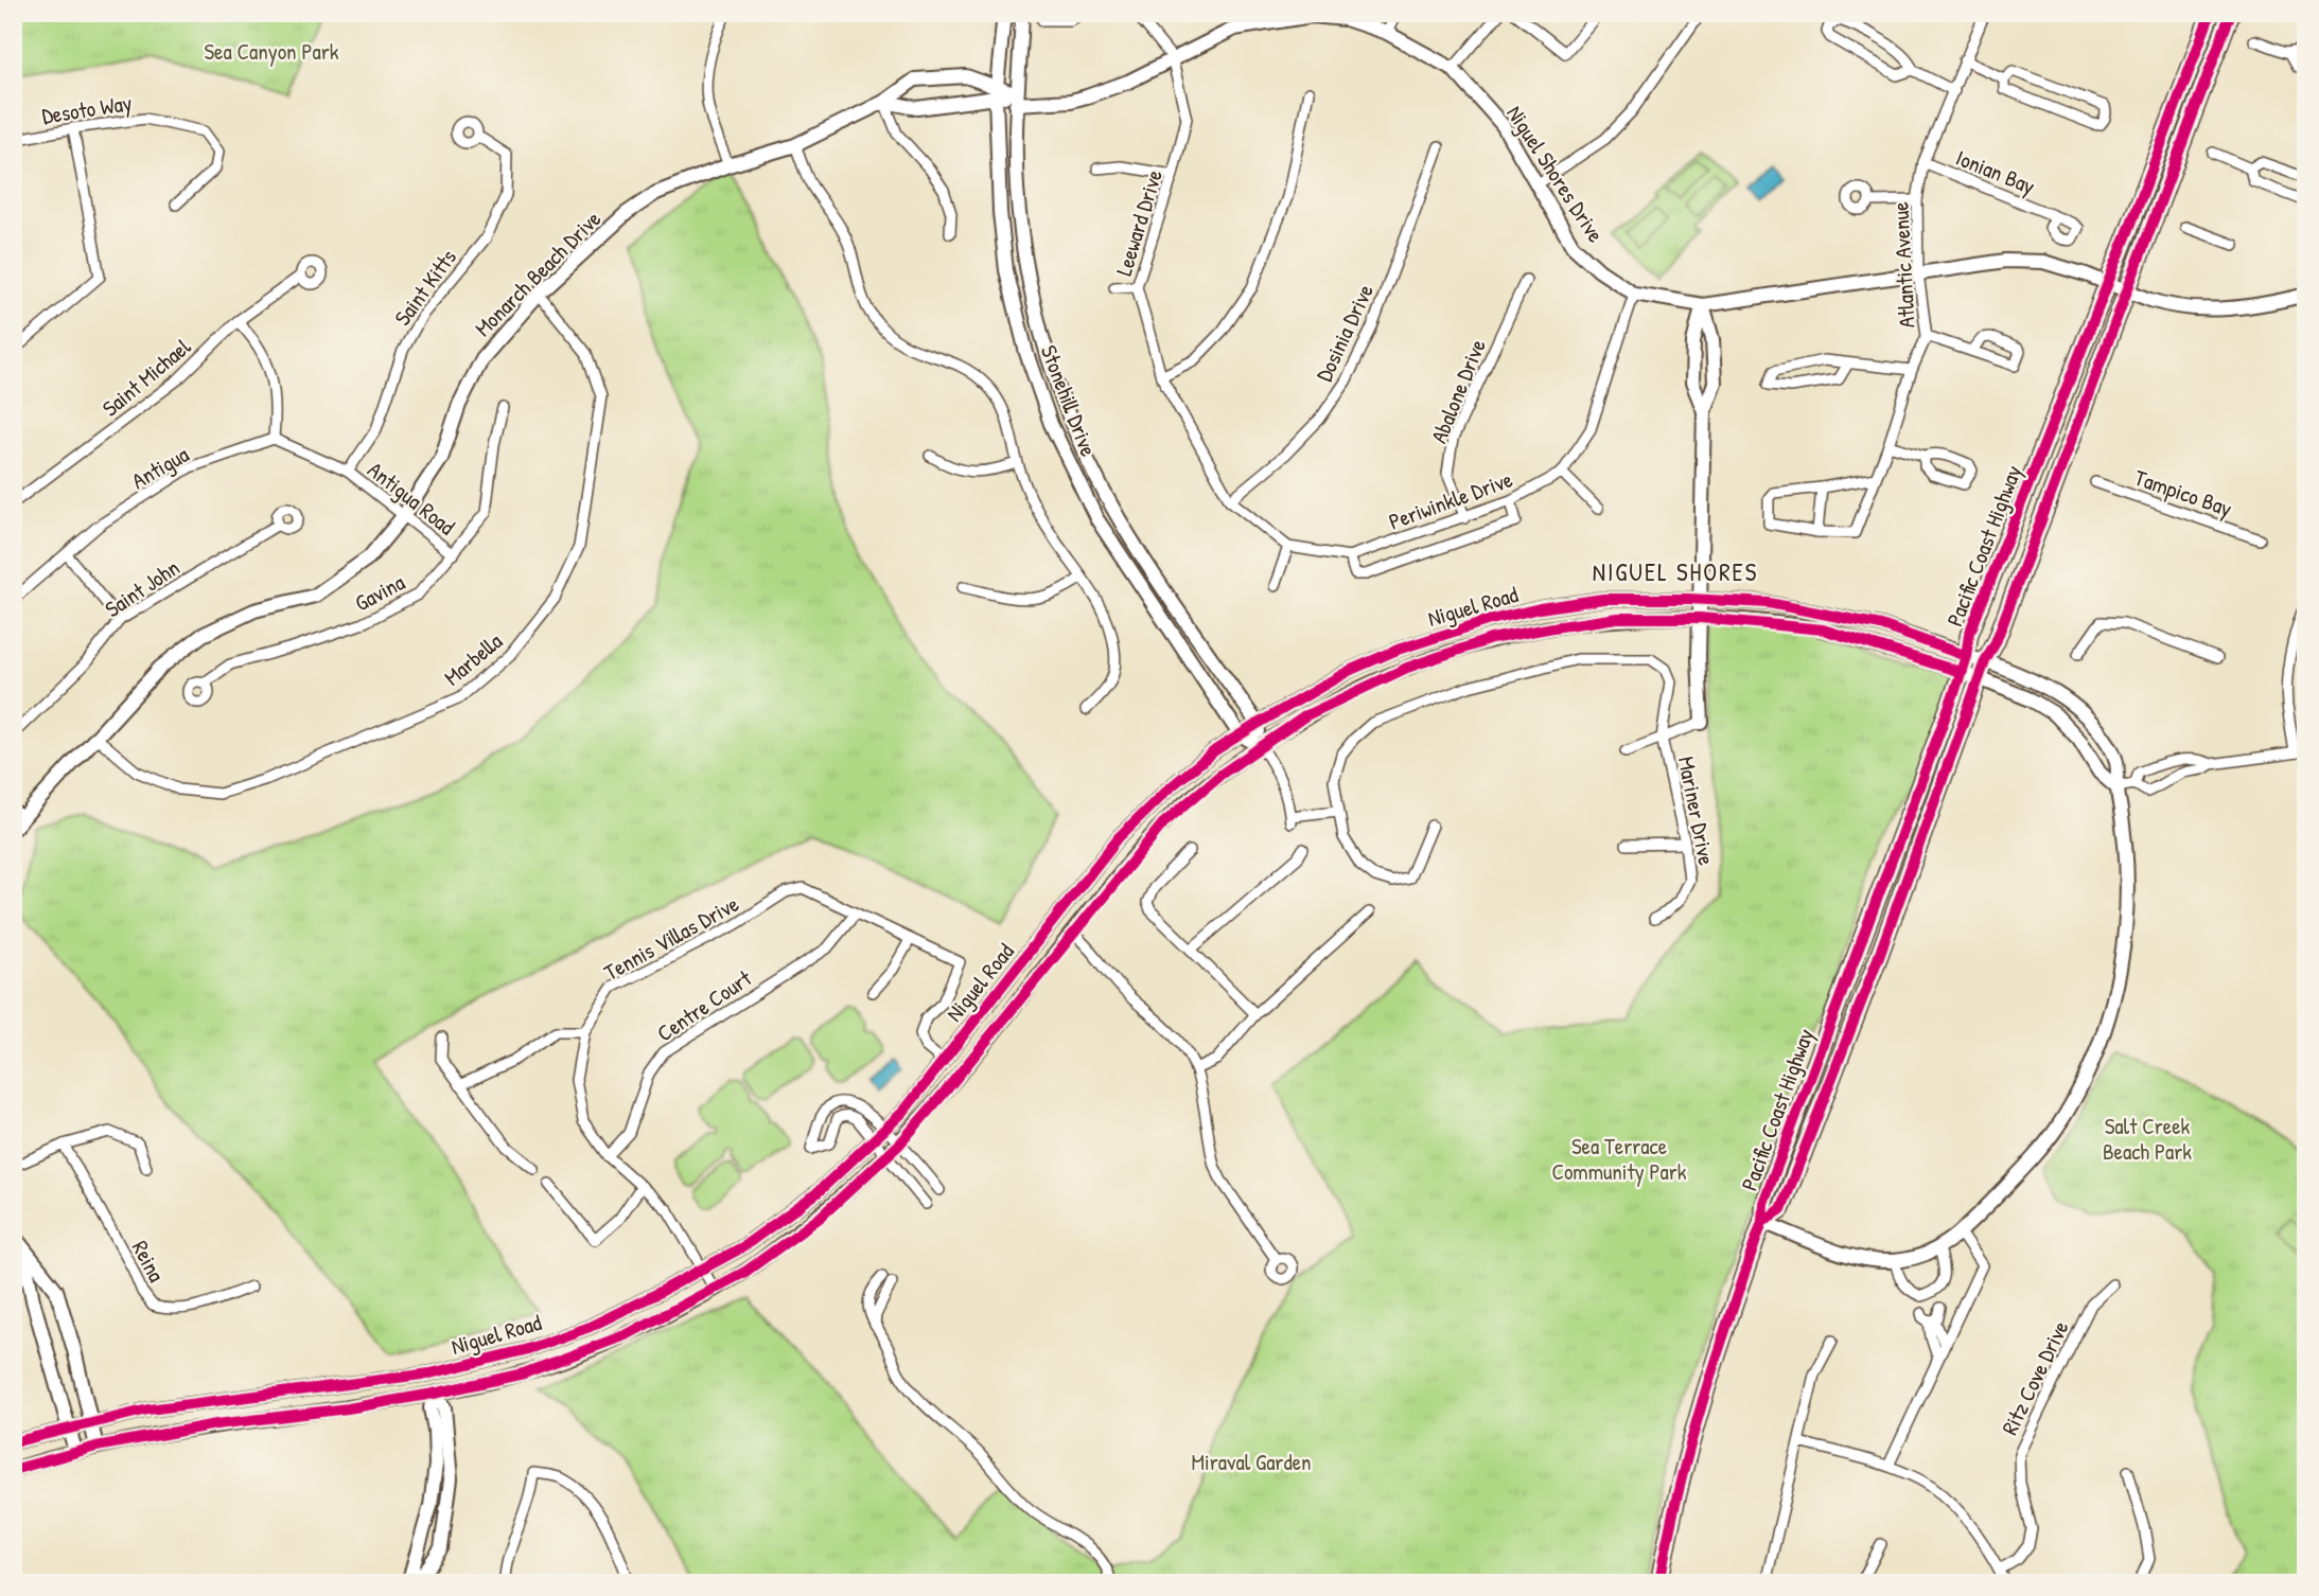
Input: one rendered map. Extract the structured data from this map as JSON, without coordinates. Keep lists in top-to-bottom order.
{
  "streets": {
    "highway": ["Pacific Coast Highway"],
    "main road": [
      "Niguel Shores Drive",
      "Monarch Beach Drive",
      "Stonehill Drive",
      "Niguel Road",
      "Mariner Drive"
    ],
    "street": [
      "Desoto Way",
      "Ionian Bay",
      "Leeward Drive",
      "Atlantic Avenue",
      "Saint Kitts",
      "Dosinia Drive",
      "Saint Michael",
      "Abalone Drive",
      "Antigua",
      "Tampico Bay",
      "Antigua Road",
      "Periwinkle Drive",
      "Saint John",
      "Gavina",
      "Marbella",
      "Tennis Villas Drive",
      "Centre Court",
      "Reina",
      "Ritz Cove Drive"
    ]
  },
  "crossings": [
    ["Ionian Bay", "Atlantic Avenue"],
    ["Niguel Shores Drive", "Leeward Drive"],
    ["Niguel Shores Drive", "Atlantic Avenue"],
    ["Niguel Shores Drive", "Monarch Beach Drive"],
    ["Niguel Shores Drive", "Periwinkle Drive"],
    ["Niguel Shores Drive", "Mariner Drive"],
    ["Leeward Drive", "Dosinia Drive"],
    ["Leeward Drive", "Periwinkle Drive"],
    ["Monarch Beach Drive", "Stonehill Drive"],
    ["Monarch Beach Drive", "Antigua Road"],
    ["Monarch Beach Drive", "Marbella"],
    ["Saint Kitts", "Antigua Road"],
    ["Abalone Drive", "Periwinkle Drive"],
    ["Stonehill Drive", "Niguel Road"],
    ["Antigua Road", "Gavina"],
    ["Pacific Coast Highway", "Niguel Road"],
    ["Niguel Road", "Mariner Drive"],
    ["Niguel Road", "Tennis Villas Drive"],
    ["Tennis Villas Drive", "Centre Court"]
  ],
  "districts": ["NIGUEL SHORES"],
  "parks": [
    "Sea Canyon Park",
    "Salt Creek Beach Park",
    "Sea Terrace Community Park",
    "Miraval Garden"
  ]
}
